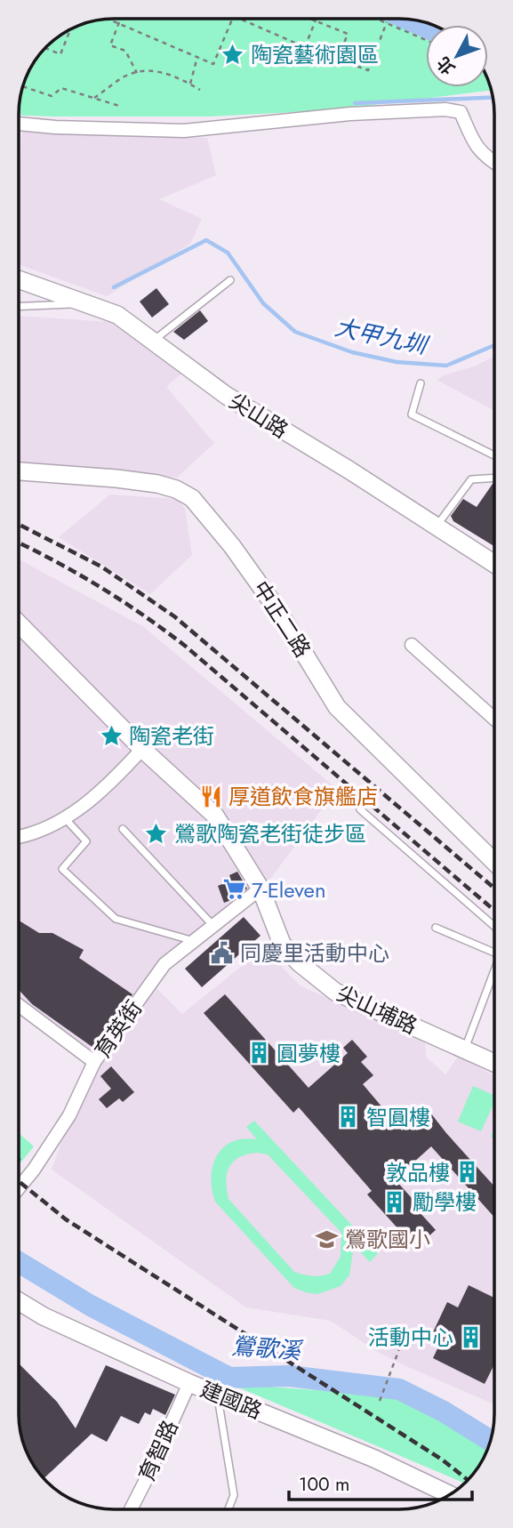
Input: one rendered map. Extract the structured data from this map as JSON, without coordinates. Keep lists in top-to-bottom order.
{
  "streets": {
    "main road": [
      "尖山路",
      "中正二路",
      "尖山埔路",
      "建國路"
    ],
    "street": ["育英街", "育智路"]
  },
  "crossings": [
    ["尖山埔路", "育英街"],
    ["建國路", "育智路"]
  ],
  "water": ["大甲九圳", "鶯歌溪"],
  "places": {
    "place": ["陶瓷藝術園區", "陶瓷老街", "鶯歌陶瓷老街徒步區"],
    "restaurant": ["厚道飲食旗艦店"],
    "supermarket": ["7-Eleven"],
    "public building": ["同慶里活動中心"],
    "building": [
      "圓夢樓",
      "智圓樓",
      "敦品樓",
      "勵學樓",
      "活動中心"
    ],
    "school or university": ["鶯歌國小"]
  },
  "scale_bar": "100 m",
  "north": "bottom left"
}
